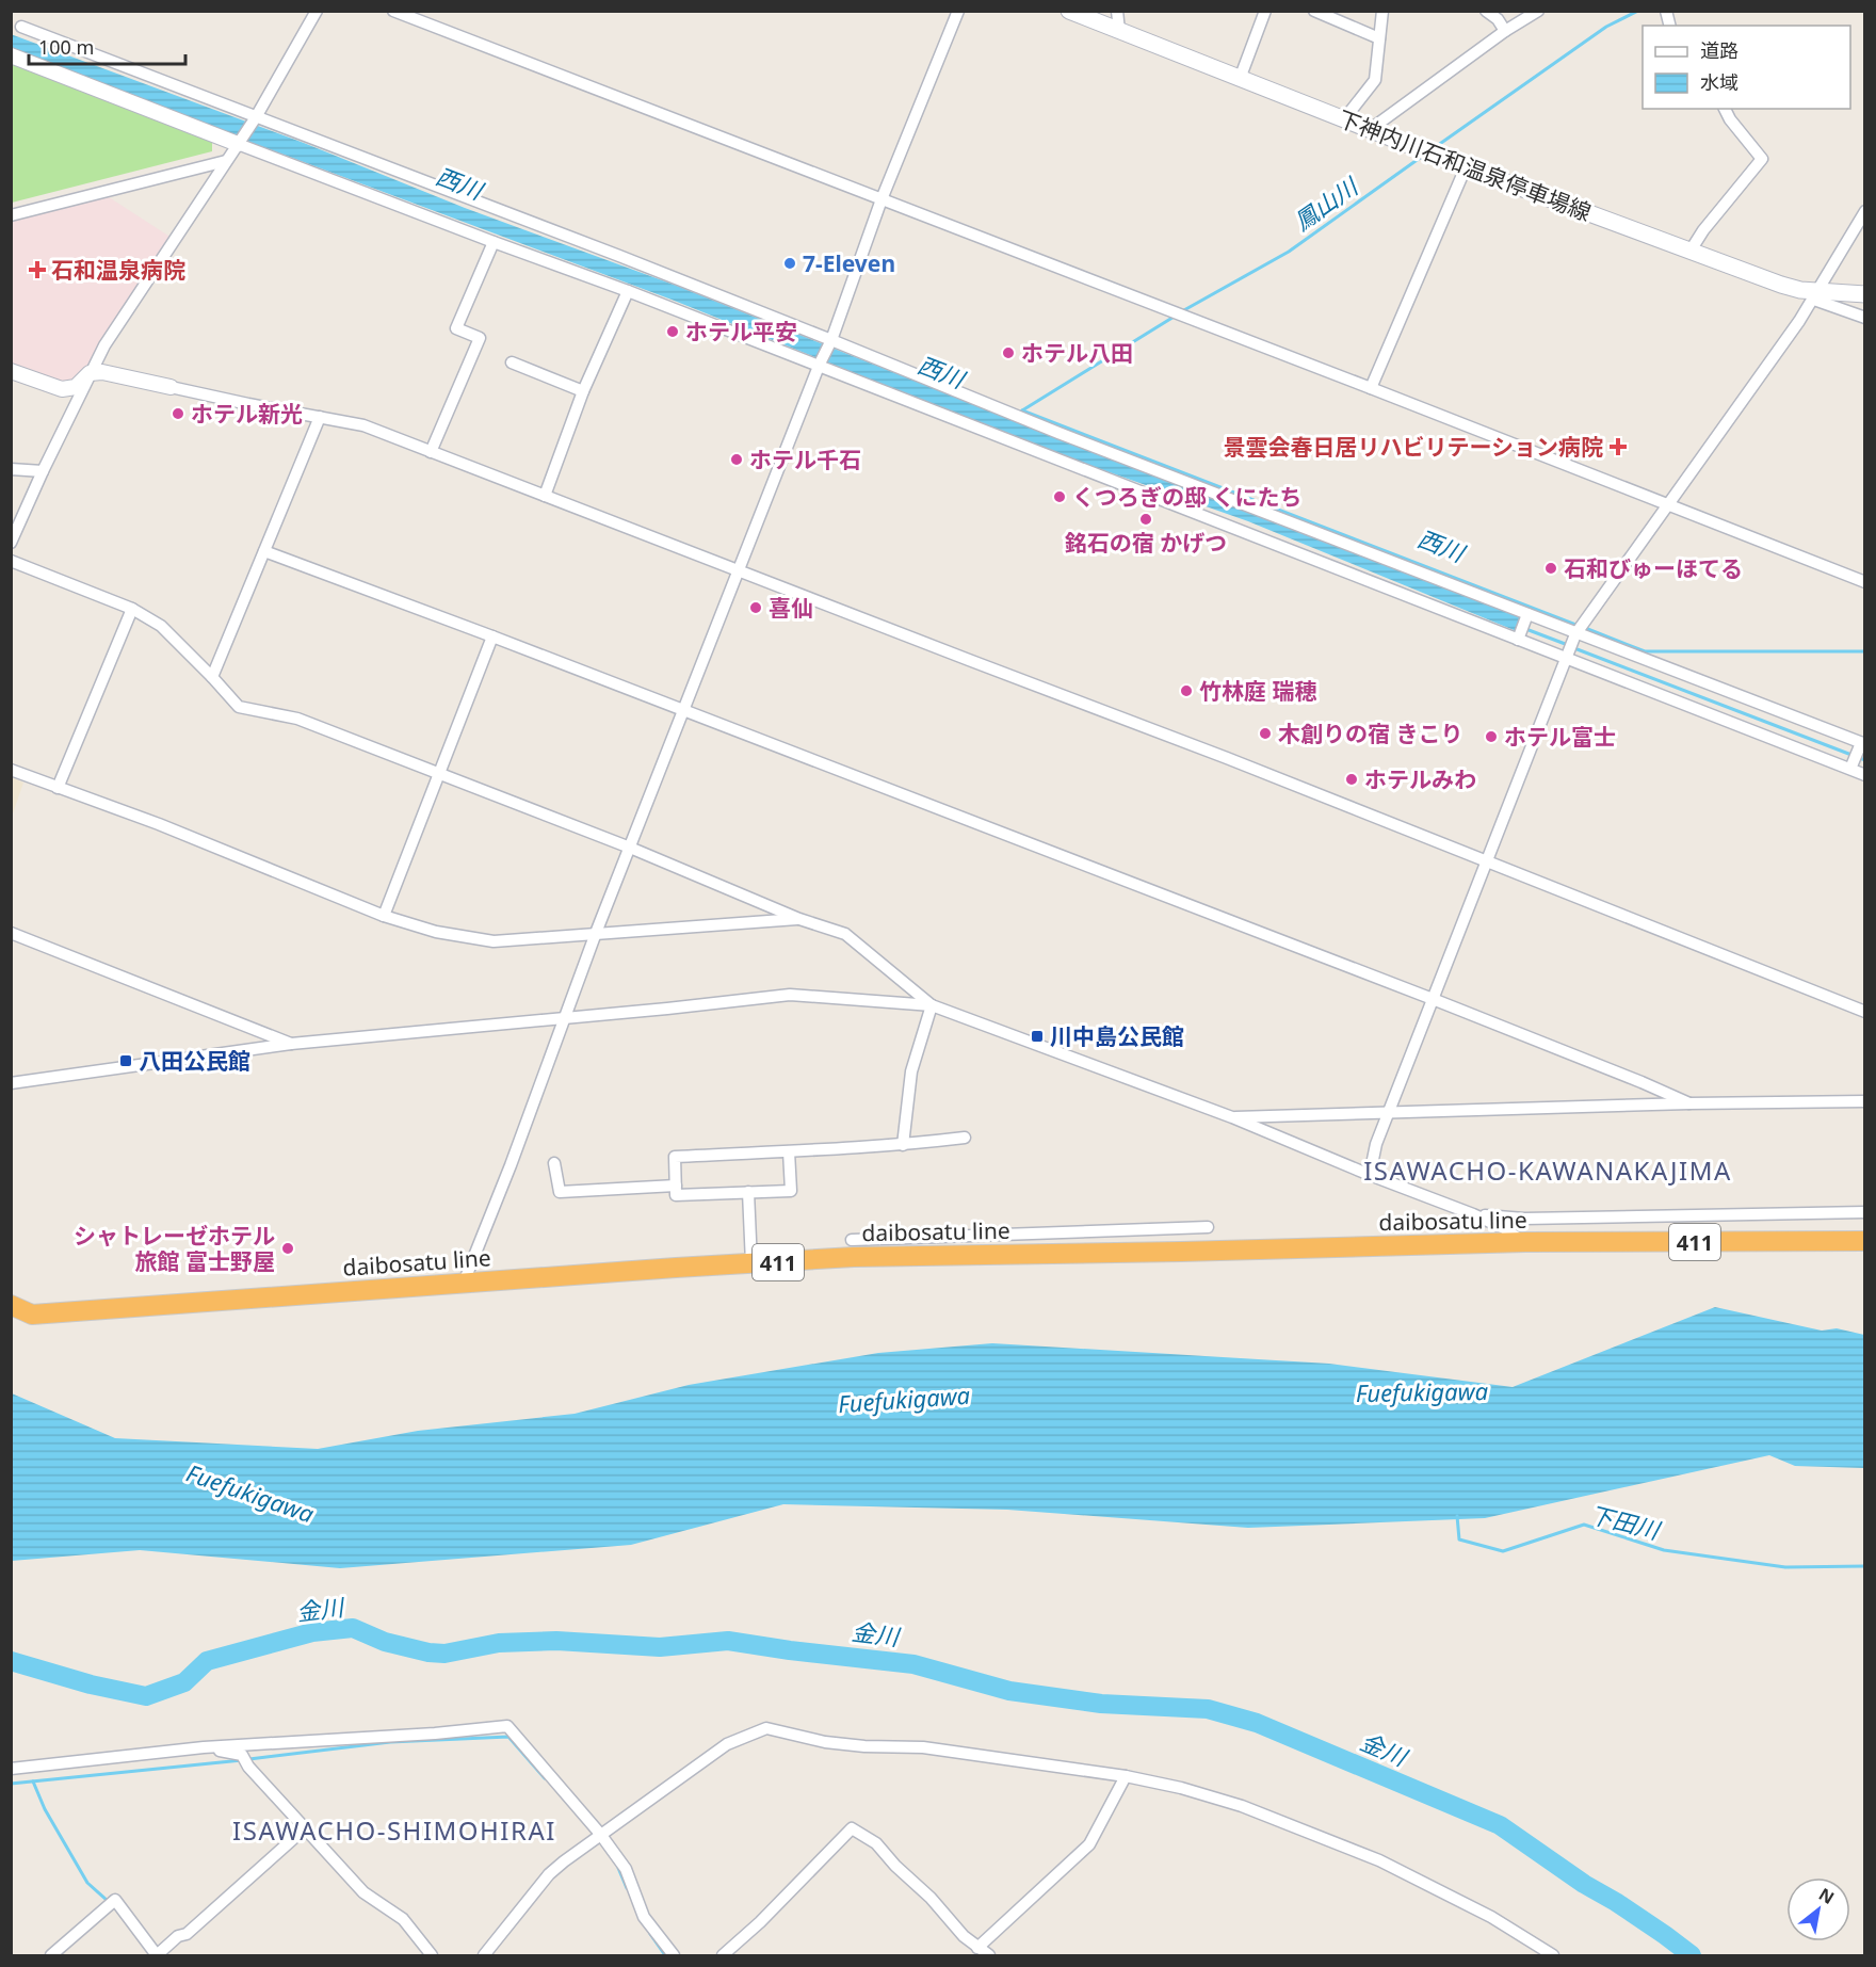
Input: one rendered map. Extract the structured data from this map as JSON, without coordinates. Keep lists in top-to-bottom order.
{
  "streets": {
    "highway": ["daibosatu line", "411"],
    "main road": ["下神内川石和温泉停車場線"]
  },
  "districts": ["ISAWACHO-KAWANAKAJIMA", "ISAWACHO-SHIMOHIRAI"],
  "water": [
    "西川",
    "鳳山川",
    "Fuefukigawa",
    "下田川",
    "金川"
  ],
  "places": {
    "other": [
      "7-Eleven",
      "ホテル平安",
      "ホテル八田",
      "ホテル新光",
      "ホテル千石",
      "くつろぎの邸 くにたち",
      "銘石の宿 かげつ",
      "石和びゅーほてる",
      "喜仙",
      "竹林庭 瑞穂",
      "木創りの宿 きこり",
      "ホテル富士",
      "ホテルみわ",
      "シャトレーゼホテル 旅館 富士野屋"
    ],
    "health": ["石和温泉病院", "景雲会春日居リハビリテーション病院"],
    "transit": ["川中島公民館", "八田公民館"]
  },
  "legend": ["道路", "水域"],
  "scale_bar": "100 m",
  "north": "top right"
}
